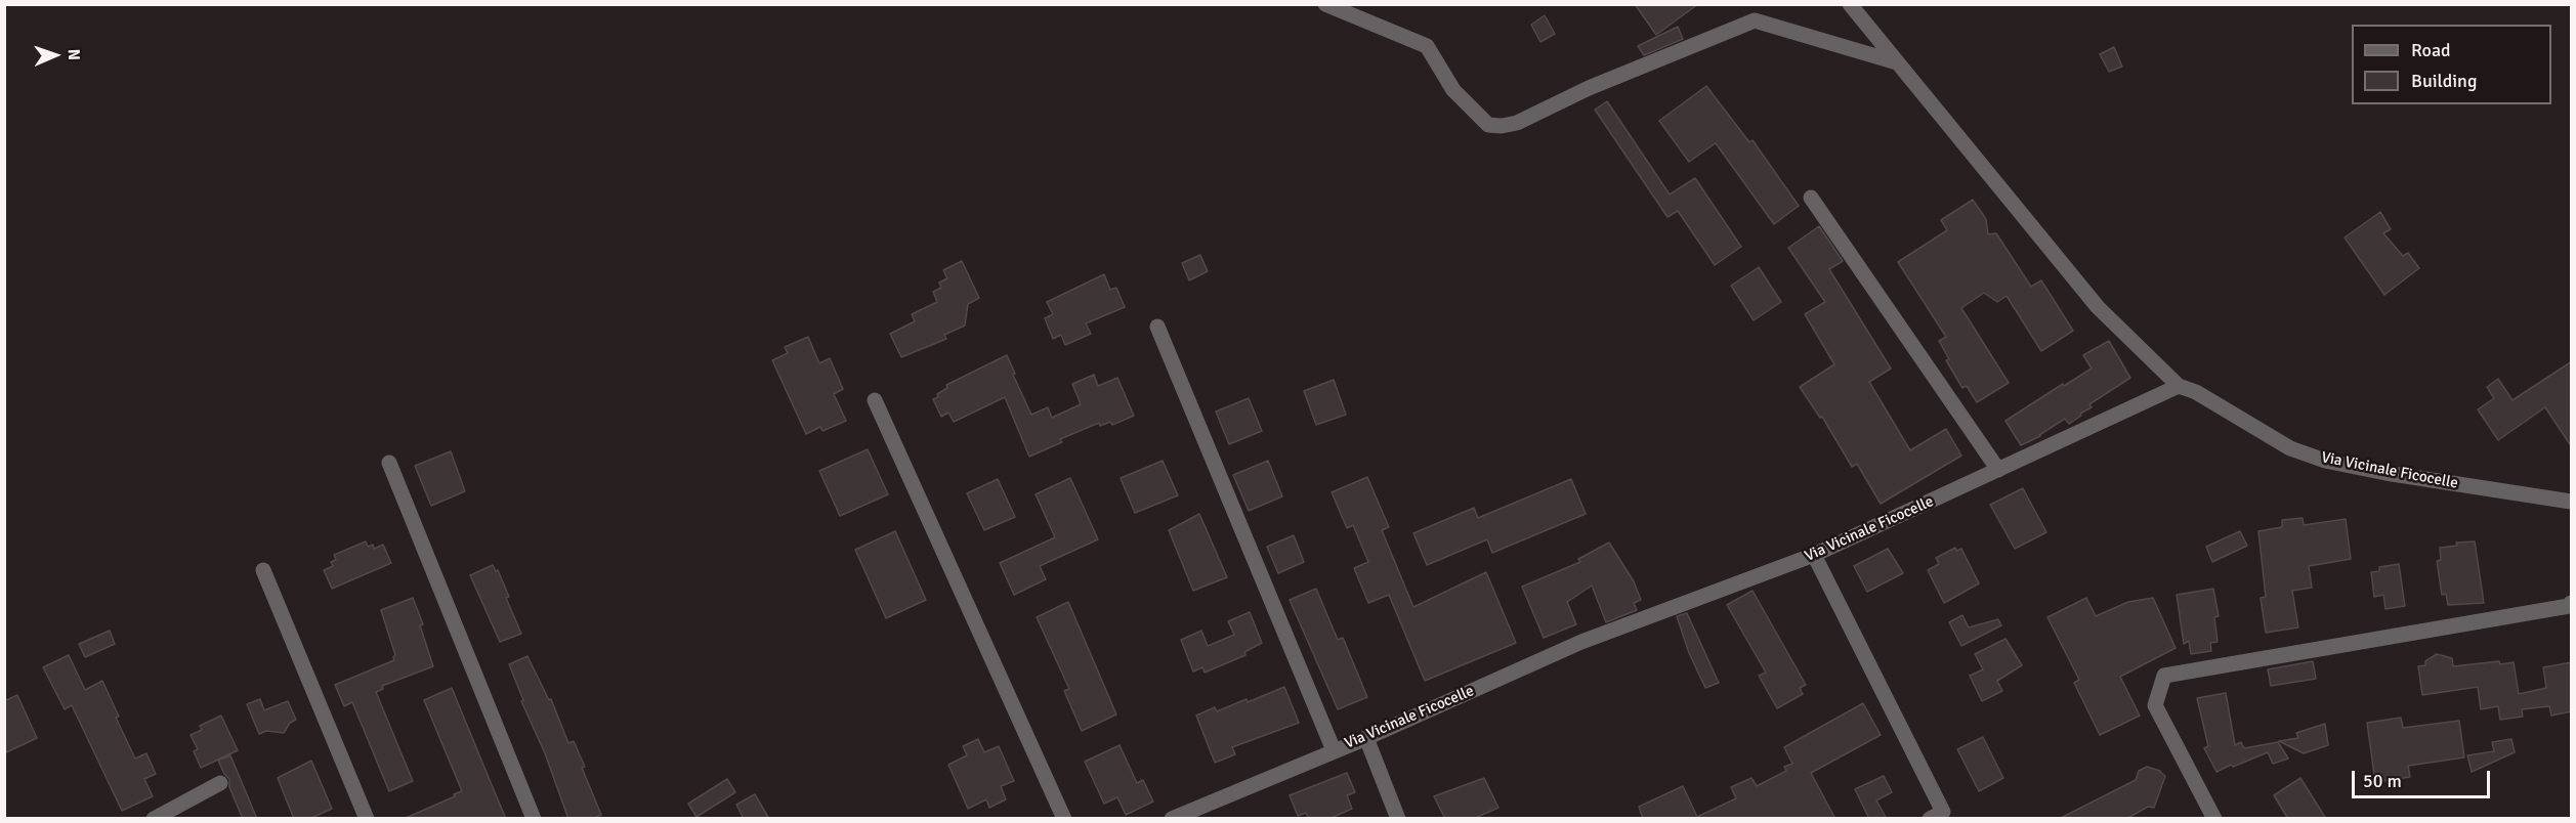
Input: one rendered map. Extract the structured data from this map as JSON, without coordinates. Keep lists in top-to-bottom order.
{
  "streets": {
    "street": ["Via Vicinale Ficocelle"]
  },
  "legend": ["Road", "Building"],
  "scale_bar": "50 m",
  "north": "right"
}
